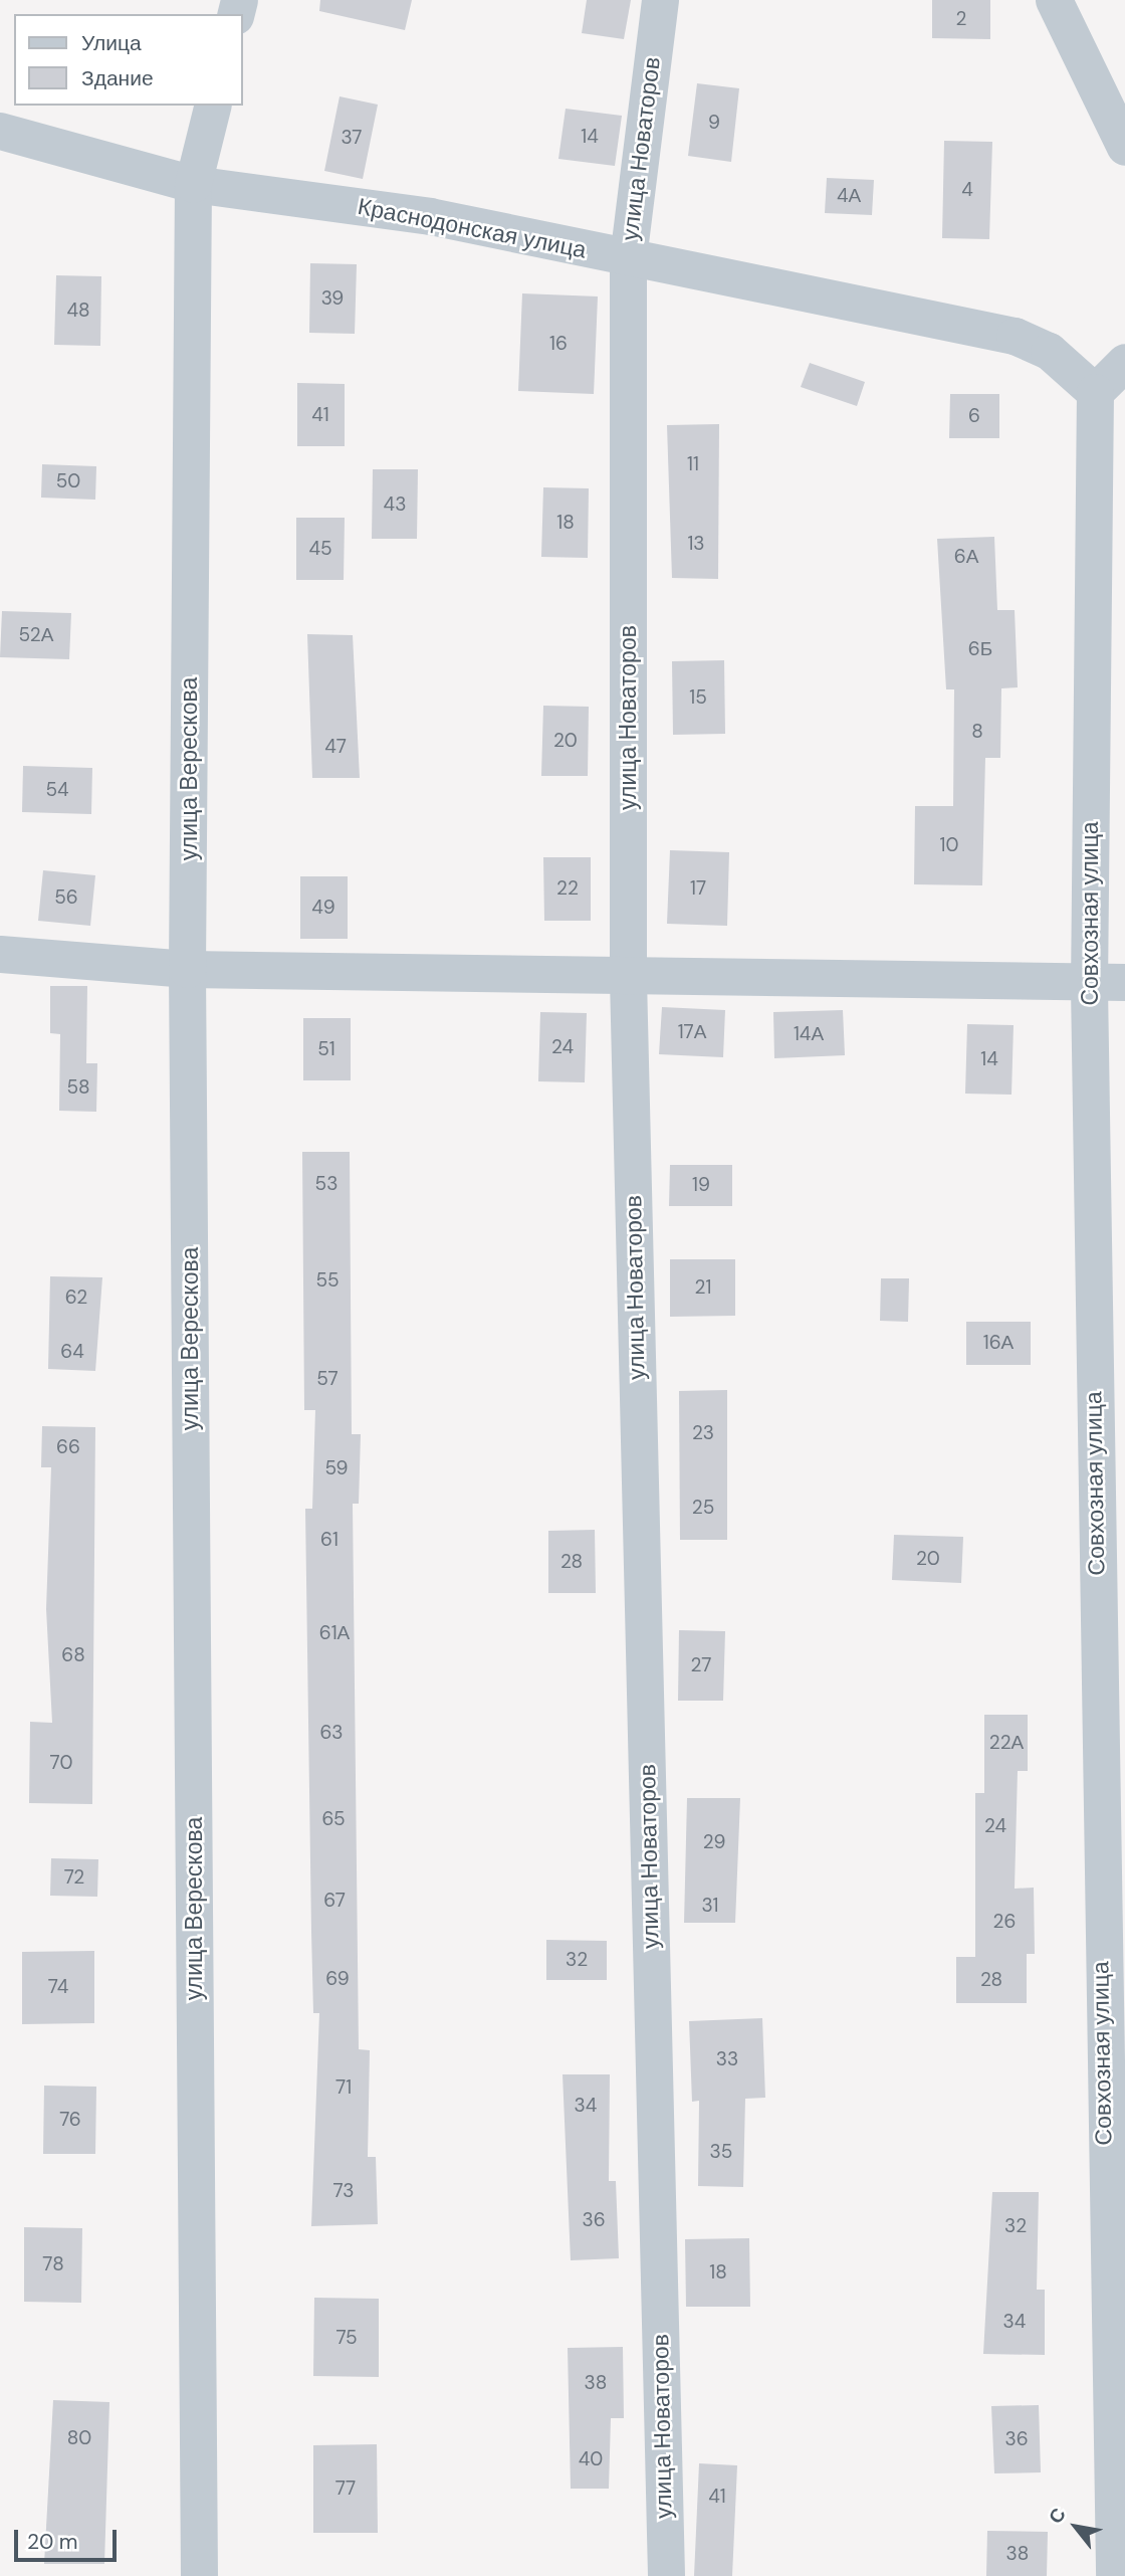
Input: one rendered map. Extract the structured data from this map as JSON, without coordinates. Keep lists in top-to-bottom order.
{
  "streets": {
    "street": [
      "улица Новаторов",
      "Краснодонская улица",
      "улица Верескова",
      "Совхозная улица"
    ]
  },
  "crossings": [
    ["улица Новаторов", "Краснодонская улица"],
    ["Краснодонская улица", "улица Верескова"],
    ["Краснодонская улица", "Совхозная улица"]
  ],
  "house_numbers": [
    "2",
    "9",
    "14",
    "37",
    "4",
    "4А",
    "39",
    "48",
    "16",
    "41",
    "6",
    "11",
    "50",
    "43",
    "18",
    "13",
    "45",
    "6А",
    "52А",
    "6Б",
    "15",
    "8",
    "20",
    "47",
    "54",
    "10",
    "22",
    "17",
    "56",
    "49",
    "17А",
    "14А",
    "24",
    "51",
    "14",
    "58",
    "53",
    "19",
    "55",
    "21",
    "62",
    "16А",
    "64",
    "57",
    "23",
    "66",
    "59",
    "25",
    "61",
    "20",
    "28",
    "61А",
    "68",
    "27",
    "63",
    "22А",
    "70",
    "65",
    "24",
    "29",
    "72",
    "67",
    "31",
    "26",
    "32",
    "69",
    "28",
    "74",
    "33",
    "71",
    "34",
    "76",
    "35",
    "73",
    "36",
    "32",
    "78",
    "18",
    "34",
    "75",
    "38",
    "80",
    "36",
    "40",
    "77",
    "41",
    "38"
  ],
  "legend": ["Улица", "Здание"],
  "scale_bar": "20 m",
  "north": "top left"
}
